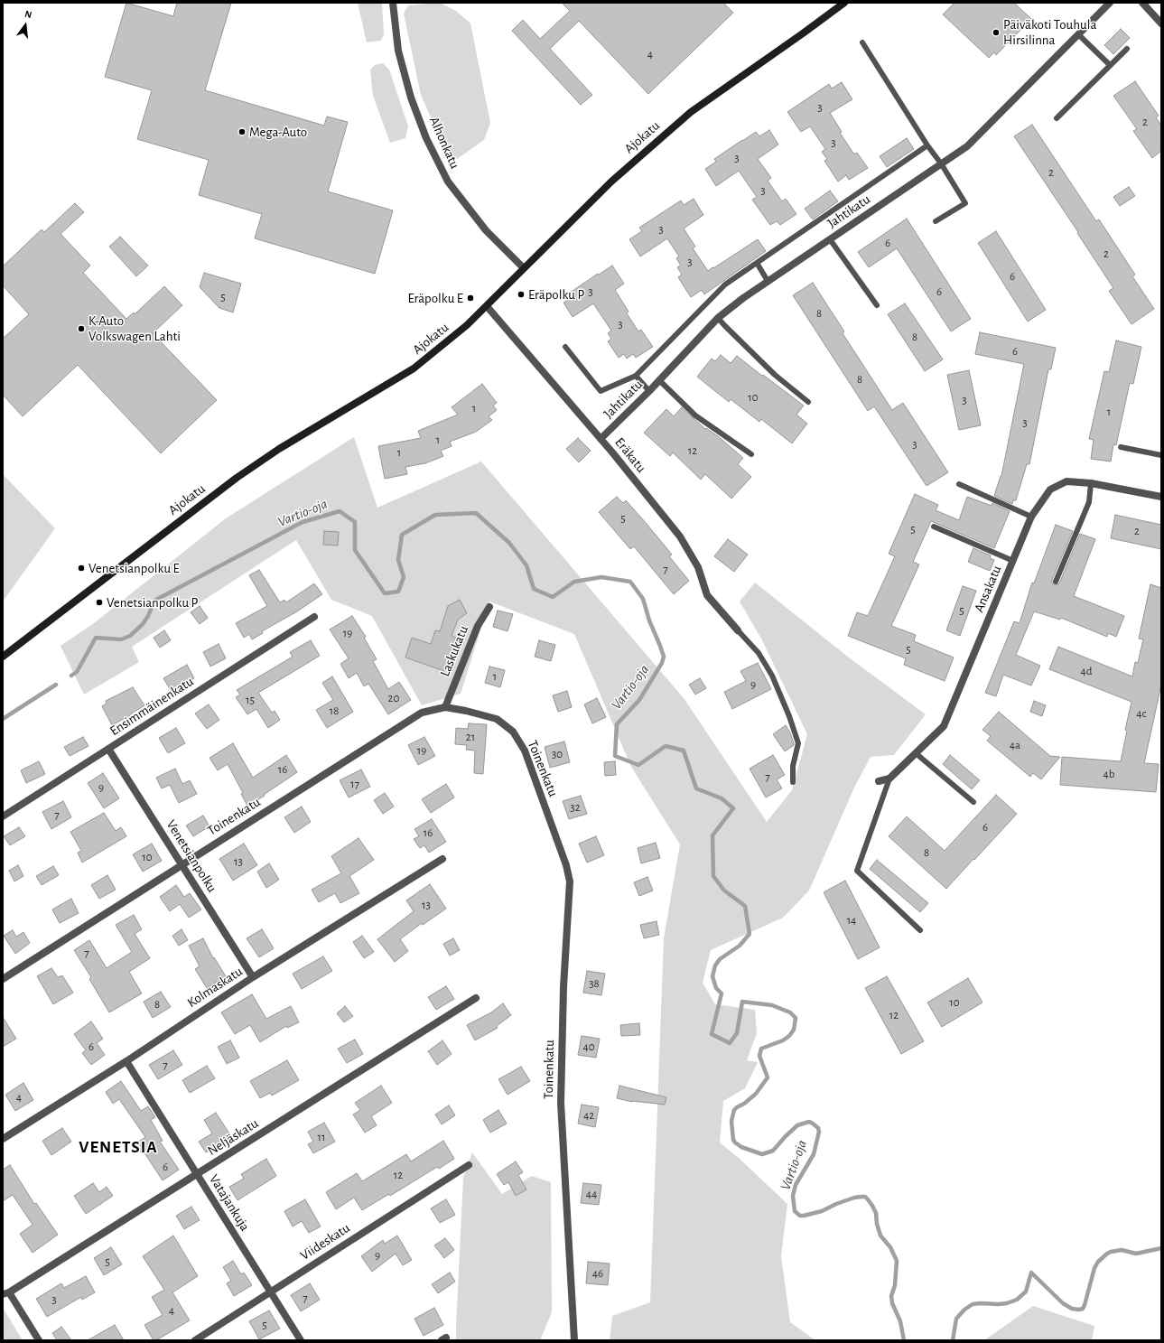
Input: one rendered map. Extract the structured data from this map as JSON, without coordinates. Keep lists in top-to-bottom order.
{
  "streets": {
    "street": [
      "Ajokatu",
      "Alhonkatu",
      "Jahtikatu",
      "Eräkatu",
      "Ansakatu",
      "Laskukatu",
      "Ensimmäinenkatu",
      "Toinenkatu",
      "Venetsianpolku",
      "Kolmaskatu",
      "Neljäskatu",
      "Vatajankuja",
      "Viideskatu"
    ]
  },
  "crossings": [
    ["Ajokatu", "Alhonkatu"],
    ["Ajokatu", "Eräkatu"],
    ["Jahtikatu", "Eräkatu"],
    ["Laskukatu", "Toinenkatu"],
    ["Ensimmäinenkatu", "Venetsianpolku"],
    ["Toinenkatu", "Venetsianpolku"],
    ["Venetsianpolku", "Kolmaskatu"],
    ["Kolmaskatu", "Vatajankuja"],
    ["Neljäskatu", "Vatajankuja"],
    ["Vatajankuja", "Viideskatu"]
  ],
  "districts": ["VENETSIA"],
  "water": ["Vartio-oja"],
  "places": [
    "Päiväkoti Touhula Hirsilinna",
    "Mega-Auto",
    "Eräpolku P",
    "Eräpolku E",
    "K-Auto Volkswagen Lahti",
    "Venetsianpolku E",
    "Venetsianpolku P"
  ],
  "house_numbers": [
    "4",
    "3",
    "2",
    "3",
    "3",
    "2",
    "3",
    "3",
    "6",
    "2",
    "3",
    "6",
    "3",
    "6",
    "5",
    "8",
    "3",
    "8",
    "6",
    "8",
    "10",
    "3",
    "1",
    "1",
    "3",
    "1",
    "3",
    "12",
    "1",
    "5",
    "5",
    "2",
    "7",
    "5",
    "19",
    "5",
    "4d",
    "1",
    "9",
    "20",
    "15",
    "18",
    "4c",
    "21",
    "4a",
    "19",
    "30",
    "16",
    "4b",
    "7",
    "17",
    "9",
    "32",
    "7",
    "6",
    "16",
    "8",
    "10",
    "13",
    "13",
    "14",
    "7",
    "38",
    "10",
    "8",
    "12",
    "6",
    "40",
    "7",
    "4",
    "42",
    "11",
    "6",
    "12",
    "44",
    "9",
    "5",
    "46",
    "7",
    "3",
    "4",
    "5"
  ],
  "north": "top"
}
